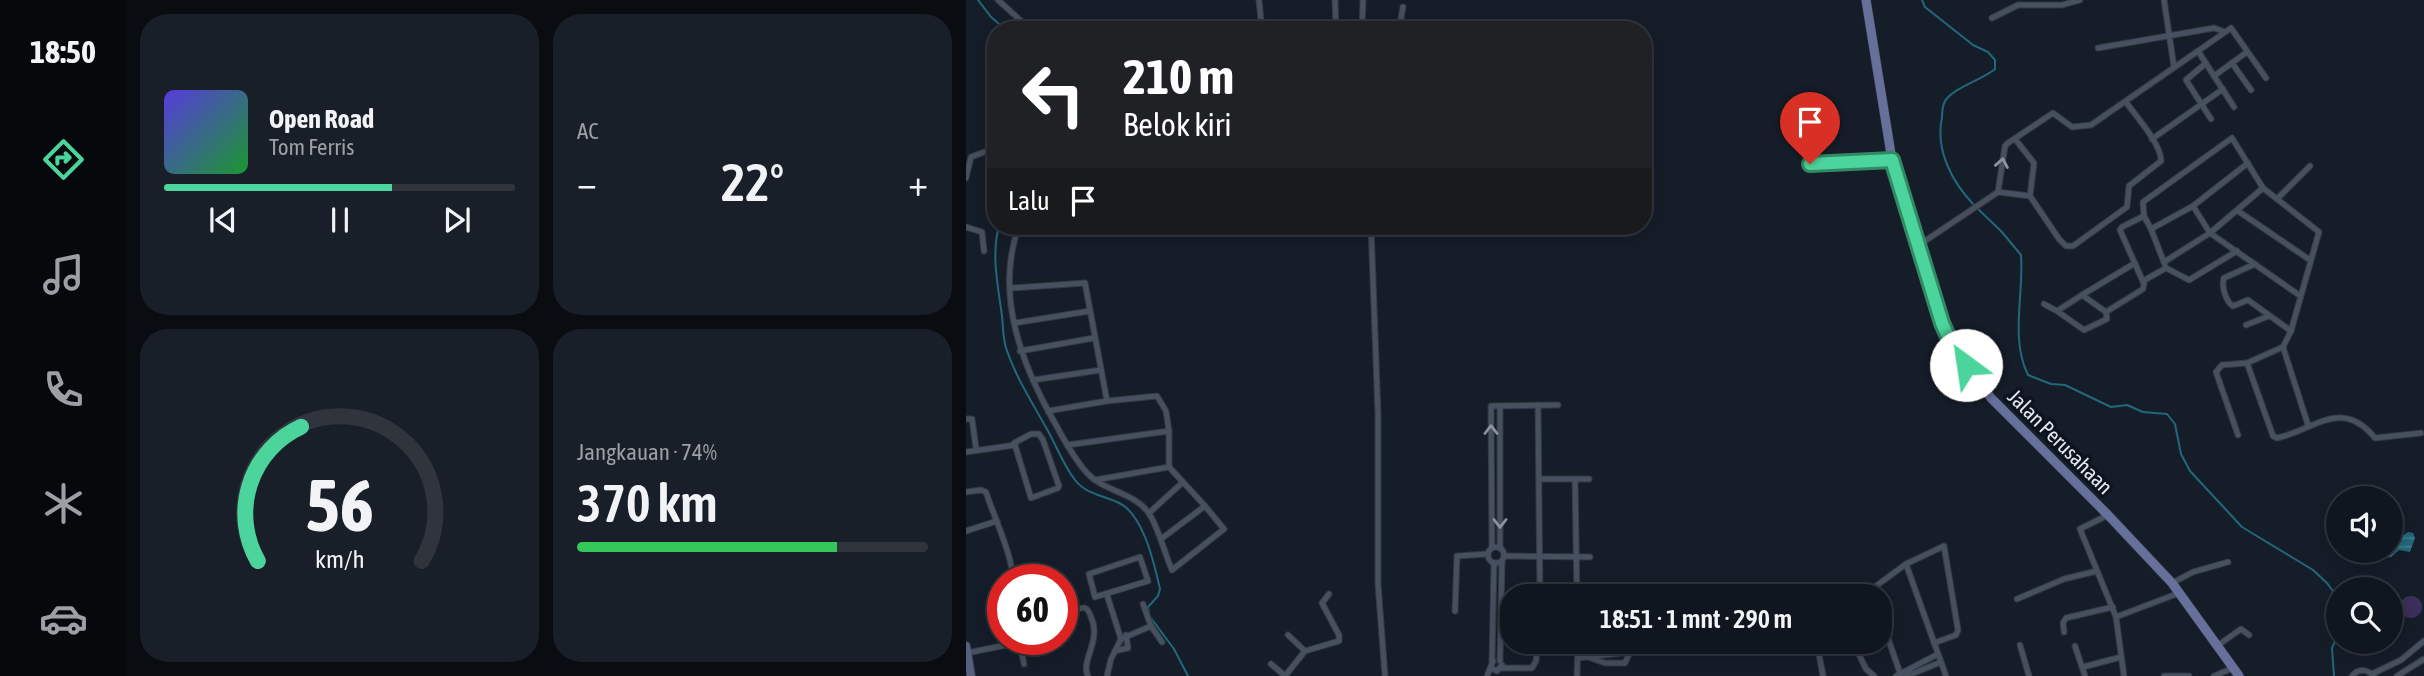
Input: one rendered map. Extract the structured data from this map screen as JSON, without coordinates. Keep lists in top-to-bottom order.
{
  "streets": {
    "main road": ["Jalan Perusahaan"]
  },
  "page": {
    "tabs": "18:50",
    "tile": [
      "AC",
      ["Jangkauan · 74%", "370 km"]
    ],
    "turn": ["210 m", "Belok kiri"],
    "song": ["Open Road", "Tom Ferris"],
    "heat": ["−", "22°", "+"],
    "then": "Lalu",
    "limit": "60",
    "trip": "18:51 · 1 mnt · 290 m",
    "gauge": ["56", "km/h"]
  }
}
